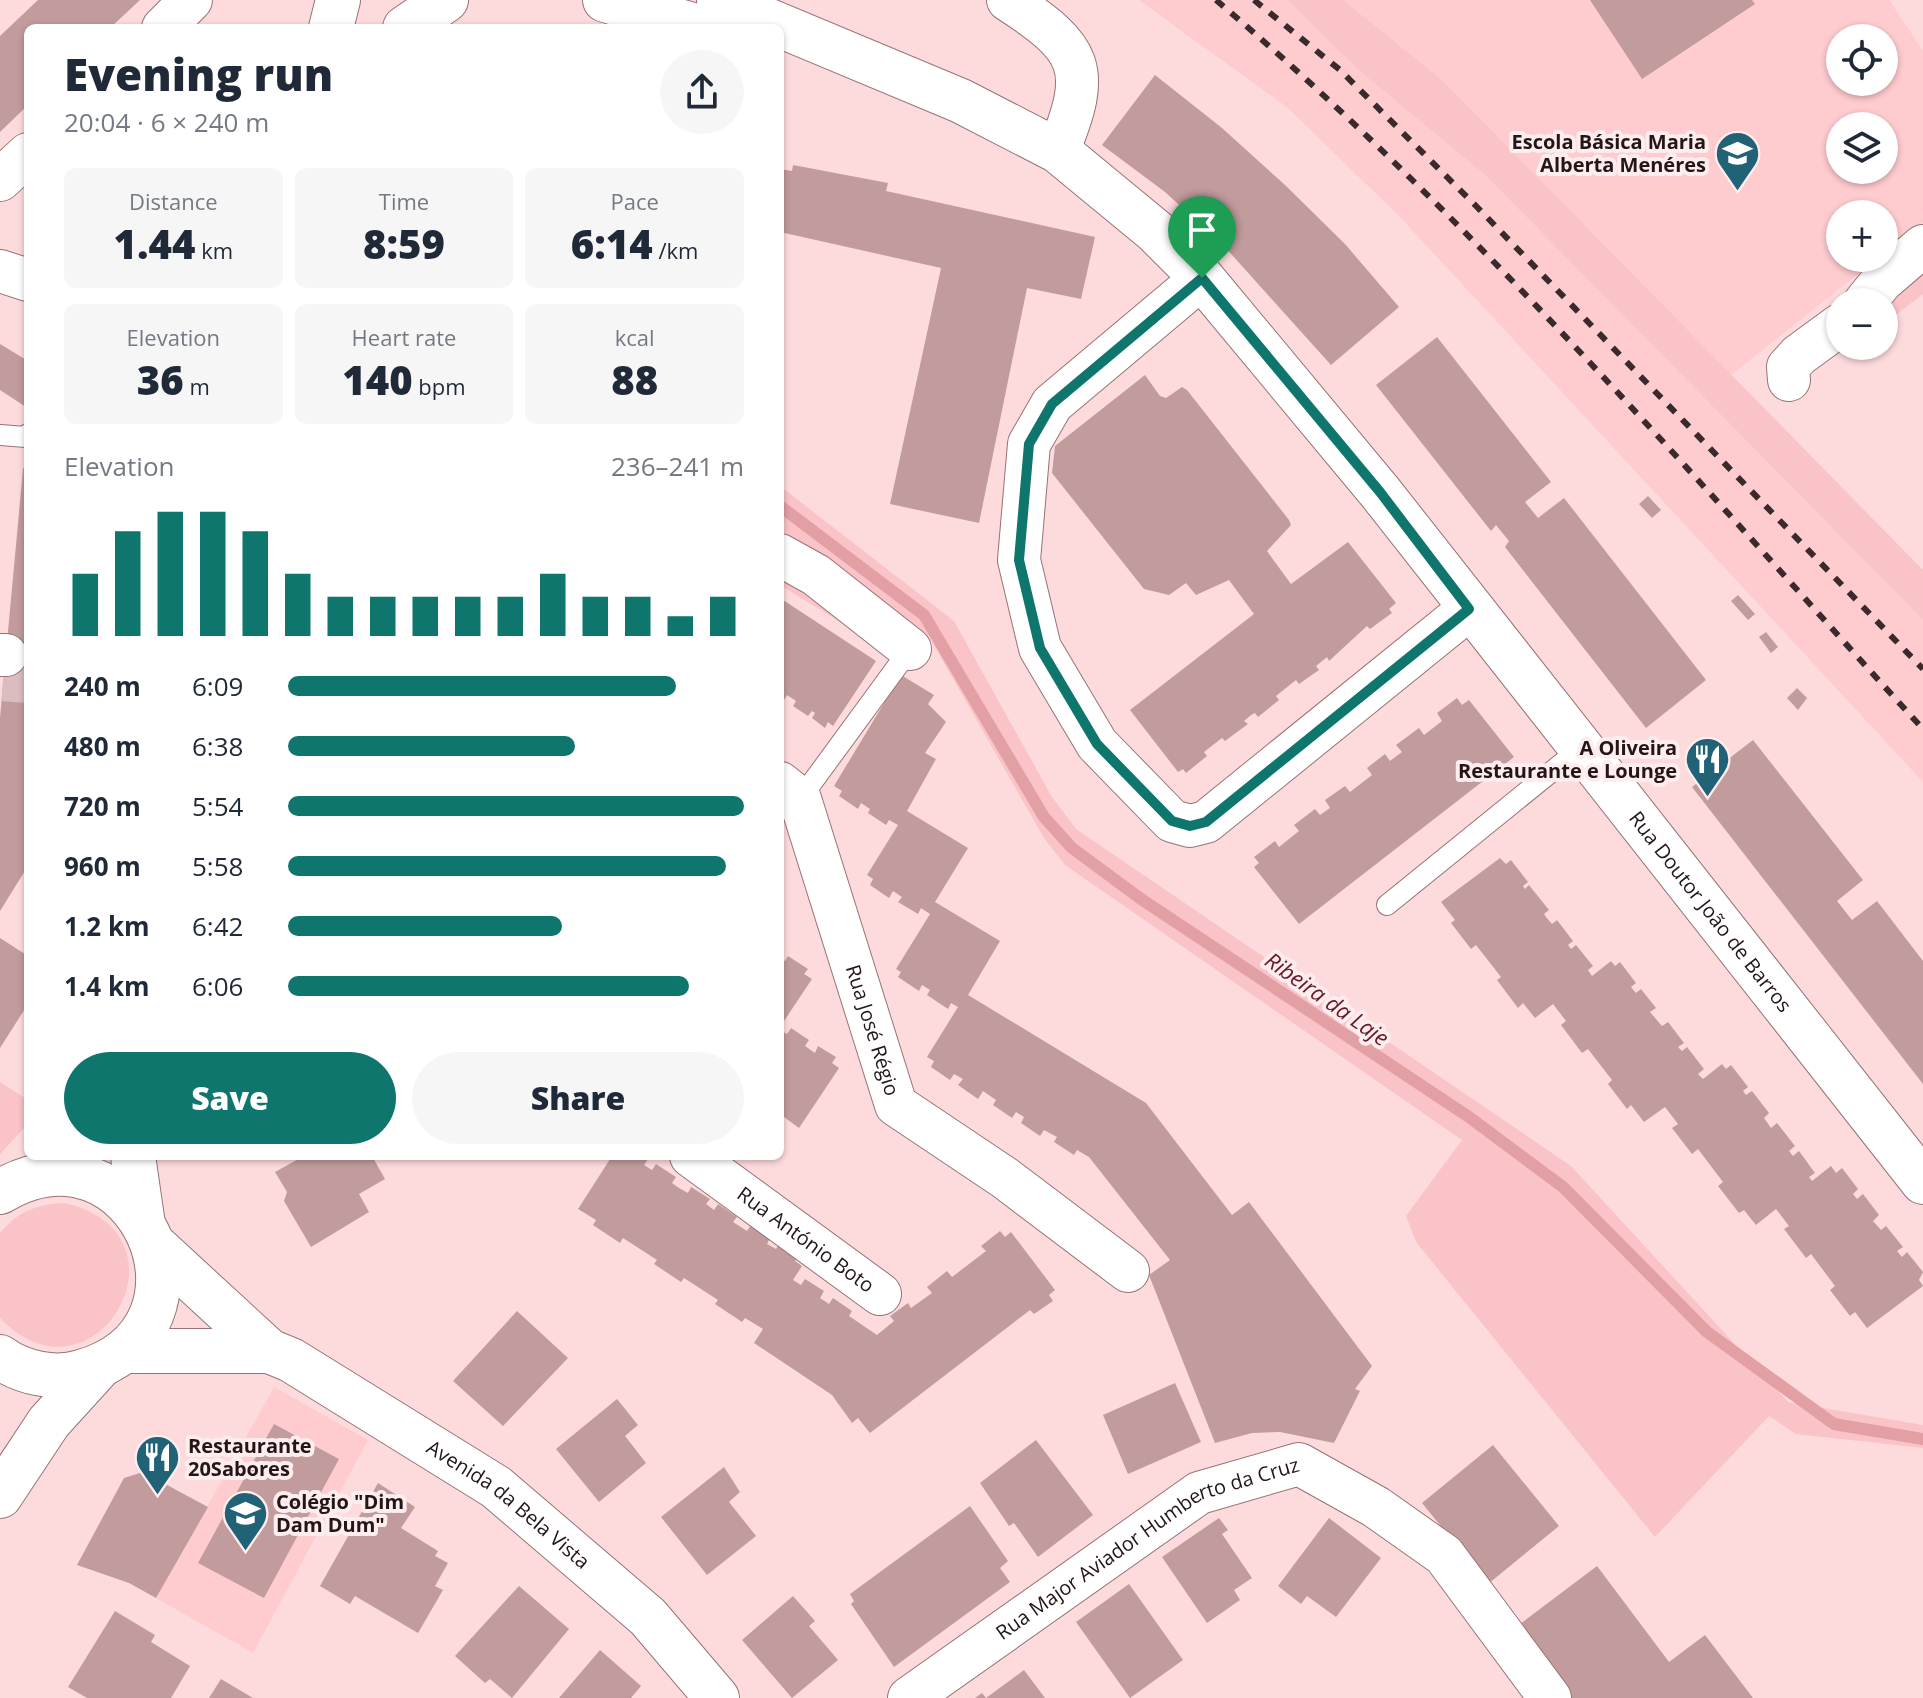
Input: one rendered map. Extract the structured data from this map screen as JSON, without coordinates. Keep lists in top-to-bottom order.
{
  "streets": {
    "street": [
      "Rua Doutor João de Barros",
      "Rua José Régio",
      "Rua António Boto",
      "Avenida da Bela Vista",
      "Rua Major Aviador Humberto da Cruz"
    ]
  },
  "water": ["Ribeira da Laje"],
  "places": {
    "school or university": ["Escola Básica Maria Alberta Menéres", "Colégio \"Dim Dam Dum\""],
    "restaurant": ["A Oliveira Restaurante e Lounge", "Restaurante 20Sabores"]
  },
  "page": {
    "map_buttons": ["+", "−"],
    "heading": ["Evening run", "20:04 · 6 × 240 m"],
    "stats": [
      ["Distance", "1.44 km"],
      ["Time", "8:59"],
      ["Pace", "6:14 /km"],
      ["Elevation", "36 m"],
      ["Heart rate", "140 bpm"],
      ["kcal", "88"]
    ],
    "chart": ["Elevation", "236–241 m"],
    "list": [
      {
        "name": "240 m",
        "note": "6:09"
      },
      {
        "name": "480 m",
        "note": "6:38"
      },
      {
        "name": "720 m",
        "note": "5:54"
      },
      {
        "name": "960 m",
        "note": "5:58"
      },
      {
        "name": "1.2 km",
        "note": "6:42"
      },
      {
        "name": "1.4 km",
        "note": "6:06"
      }
    ],
    "buttons": ["Save", "Share"]
  }
}
